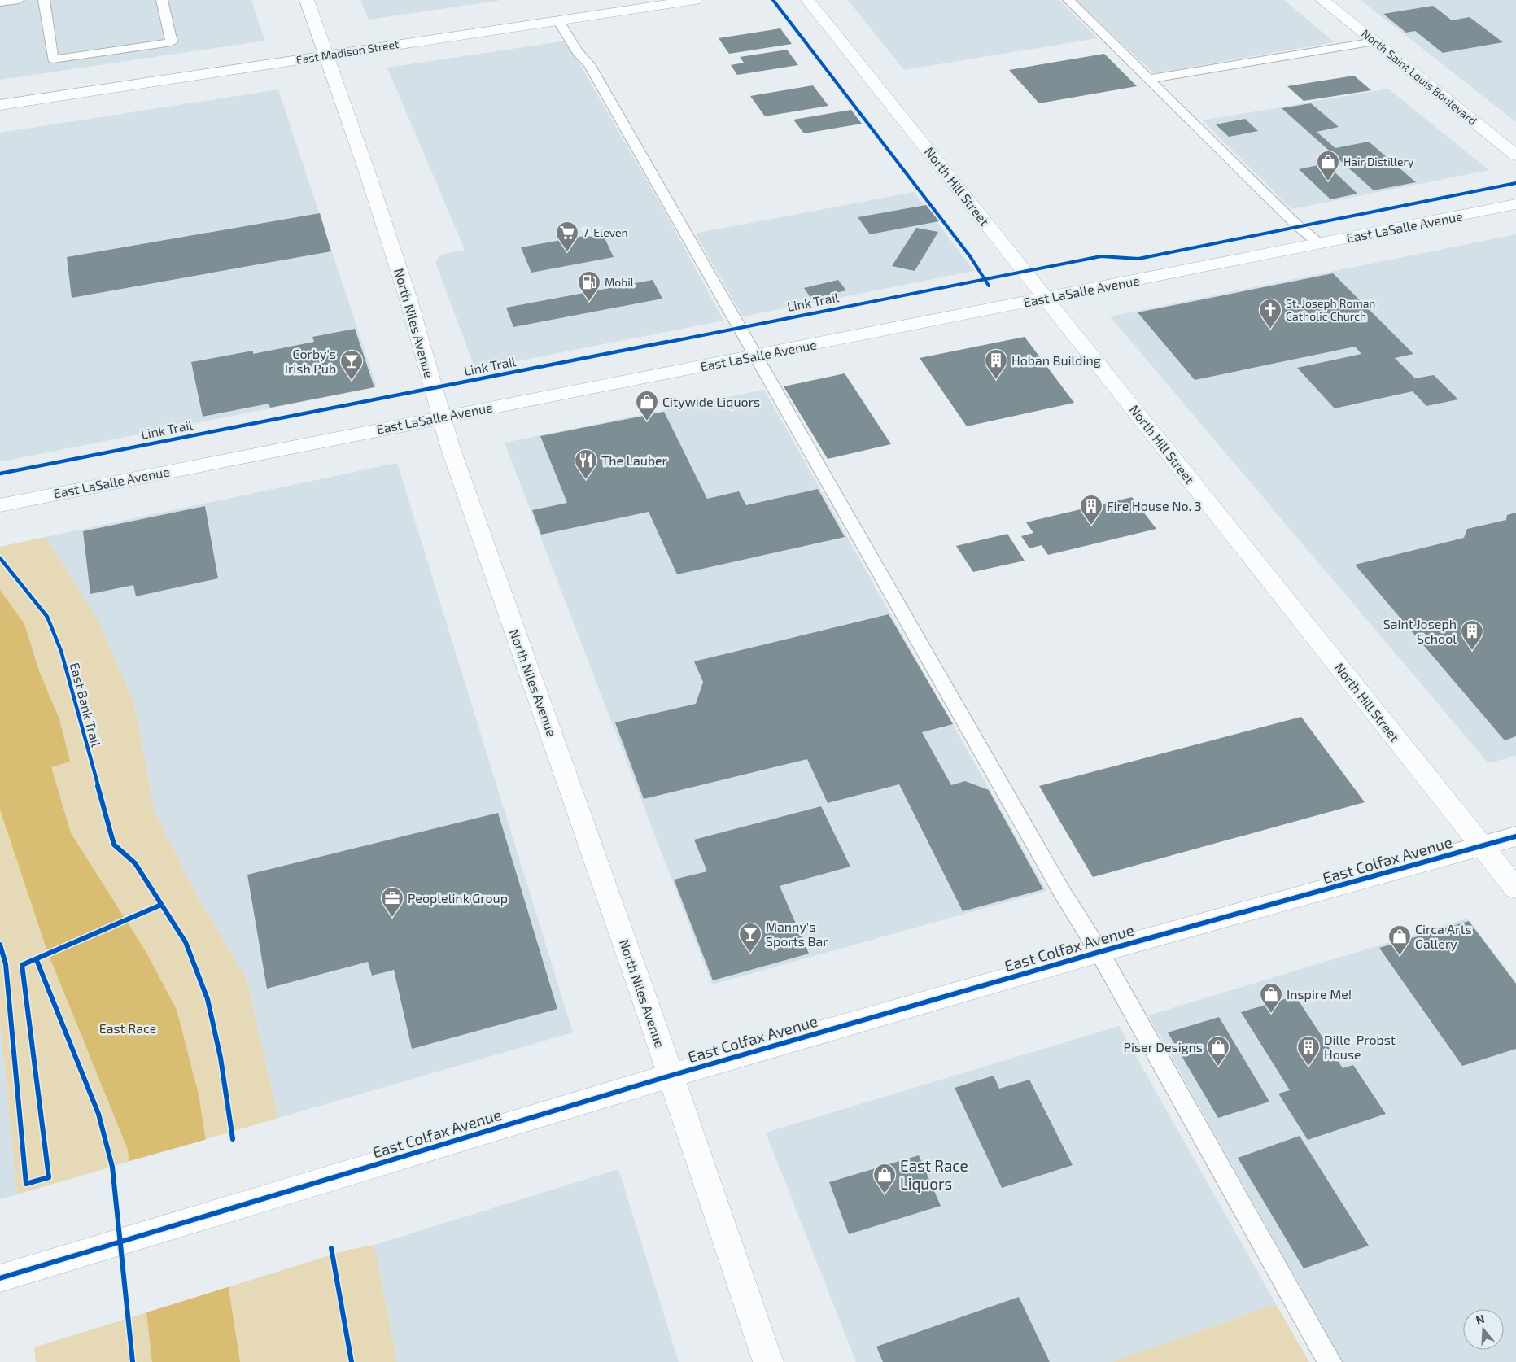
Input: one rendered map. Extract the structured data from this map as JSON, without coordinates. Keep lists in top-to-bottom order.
{
  "streets": {
    "street": [
      "East Madison Street",
      "North Saint Louis Boulevard",
      "North Hill Street",
      "East LaSalle Avenue",
      "North Niles Avenue",
      "East Colfax Avenue"
    ],
    "cycle path": ["Link Trail", "East Bank Trail"]
  },
  "crossings": [
    ["East Madison Street", "North Niles Avenue"],
    ["North Hill Street", "East LaSalle Avenue"],
    ["North Hill Street", "East Colfax Avenue"],
    ["East LaSalle Avenue", "North Niles Avenue"],
    ["North Niles Avenue", "East Colfax Avenue"]
  ],
  "parks": ["East Race"],
  "places": {
    "shop": [
      "Hair Distillery",
      "Citywide Liquors",
      "Circa Arts Gallery",
      "Inspire Me!",
      "Piser Designs",
      "East Race Liquors"
    ],
    "supermarket": ["7-Eleven"],
    "fuel station": ["Mobil"],
    "church": ["St. Joseph Roman Catholic Church"],
    "building": [
      "Hoban Building",
      "Fire House No. 3",
      "Saint Joseph School",
      "Dille-Probst House"
    ],
    "bar": ["Corby's Irish Pub", "Manny's Sports Bar"],
    "restaurant": ["The Lauber"],
    "office": ["Peoplelink Group"]
  },
  "north": "top"
}
